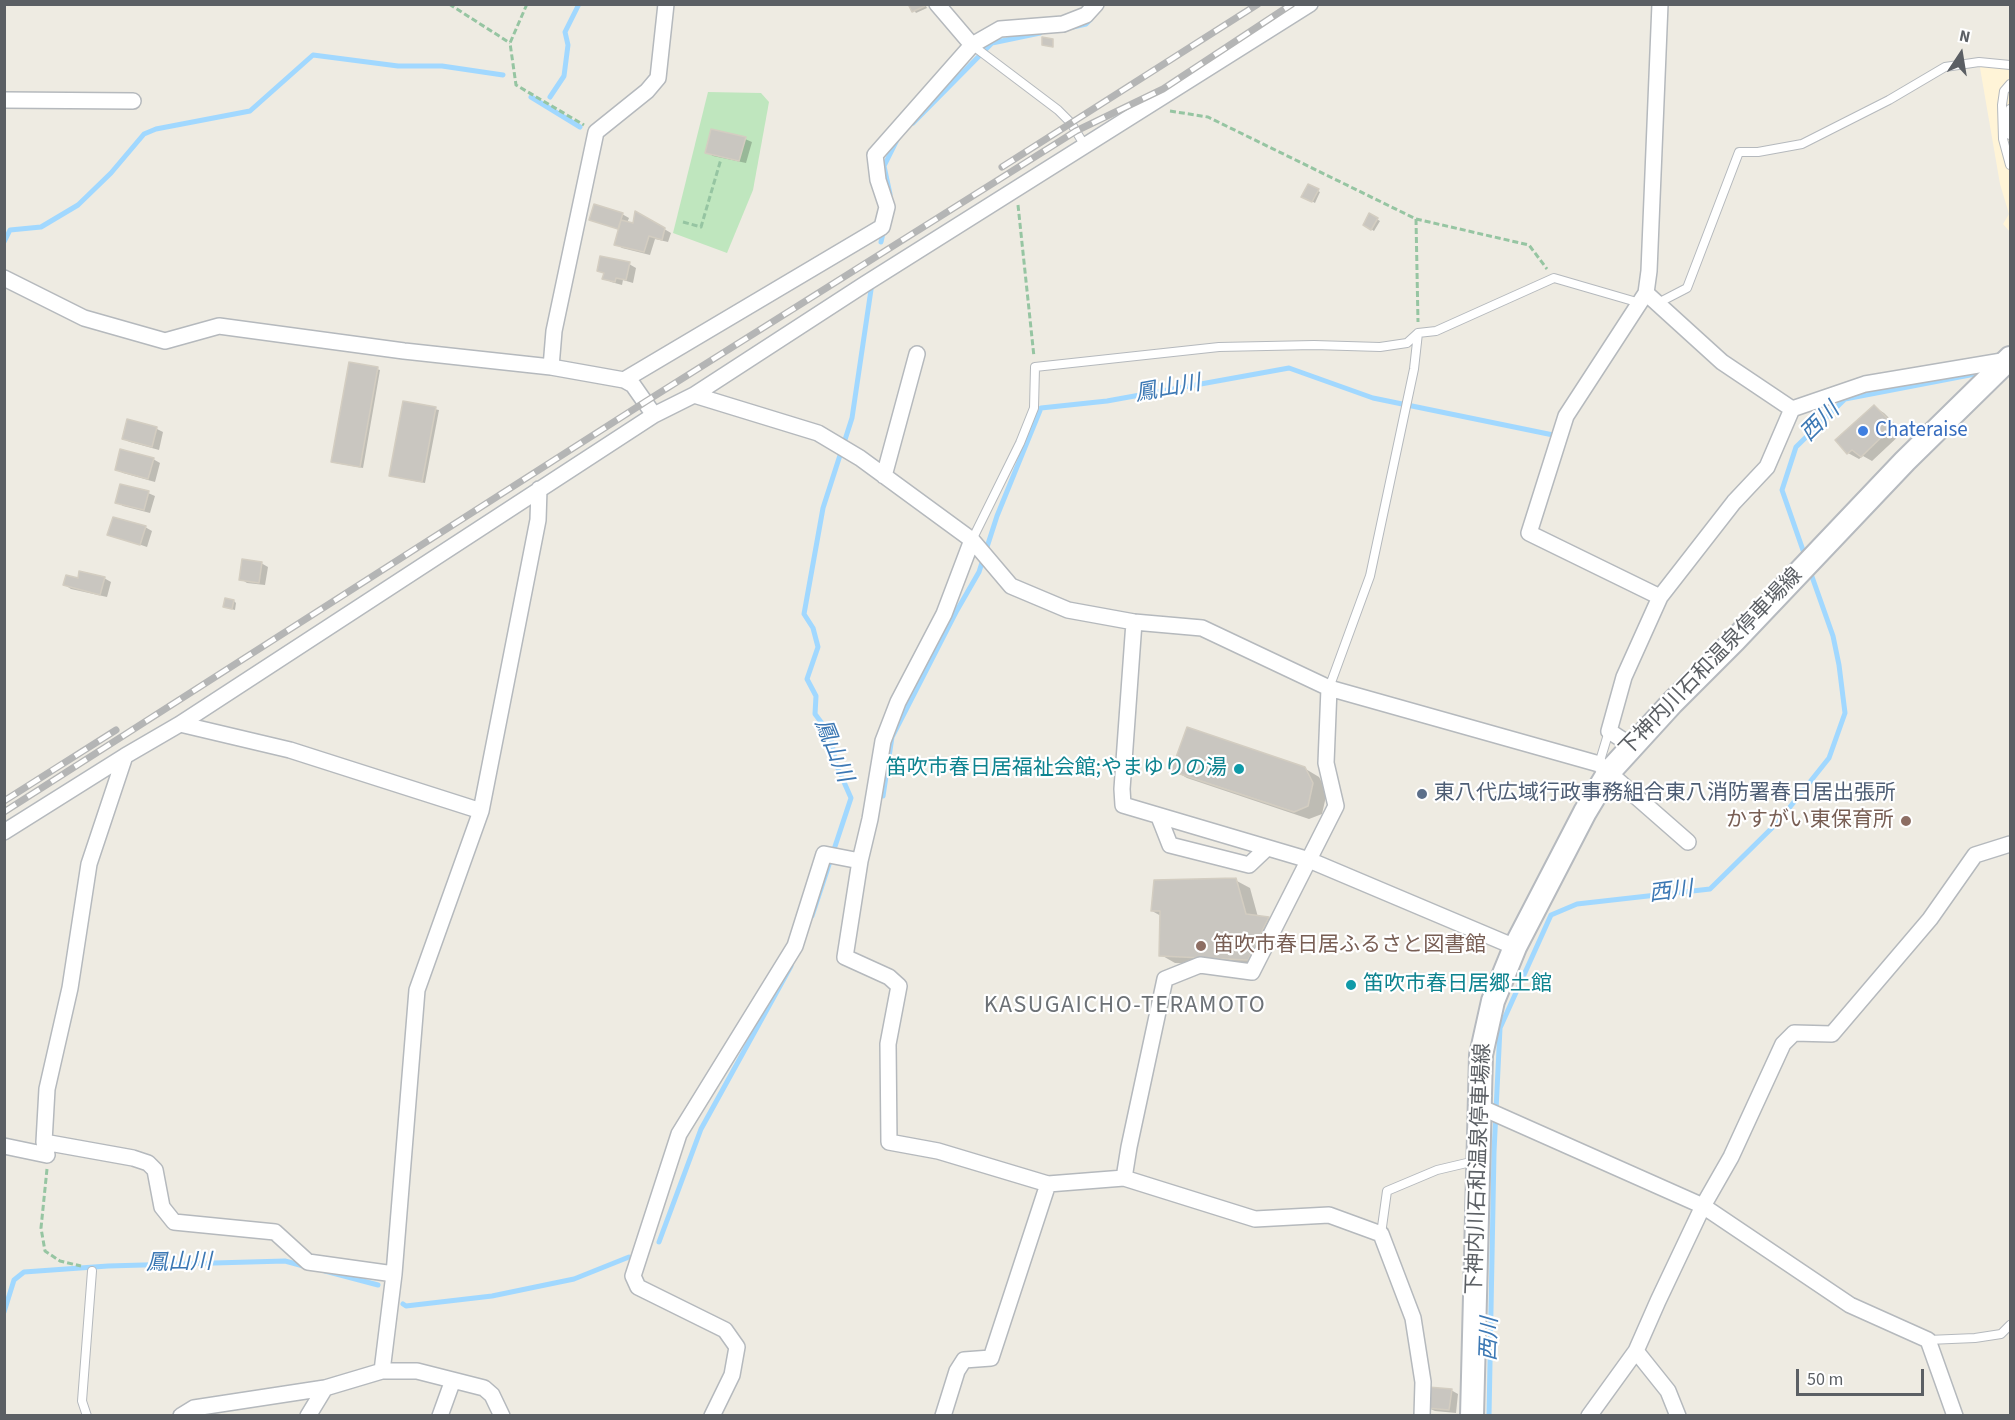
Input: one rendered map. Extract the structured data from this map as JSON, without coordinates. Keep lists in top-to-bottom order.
{
  "streets": {
    "main road": ["下神内川石和温泉停車場線"]
  },
  "districts": ["KASUGAICHO-TERAMOTO"],
  "water": ["鳳山川", "西川"],
  "places": [
    "Chateraise",
    "笛吹市春日居福祉会館;やまゆりの湯",
    "東八代広域行政事務組合東八消防署春日居出張所",
    "かすがい東保育所",
    "笛吹市春日居ふるさと図書館",
    "笛吹市春日居郷土館"
  ],
  "scale_bar": "50 m",
  "north": "top"
}
